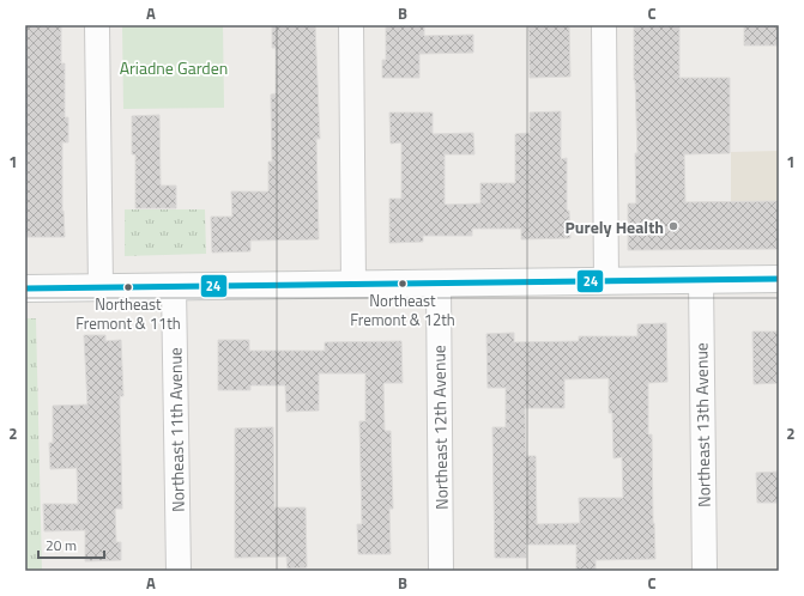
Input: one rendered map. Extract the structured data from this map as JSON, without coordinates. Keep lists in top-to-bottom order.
{
  "streets": {
    "street": ["Northeast 13th Avenue", "Northeast 12th Avenue", "Northeast 11th Avenue"]
  },
  "parks": ["Ariadne Garden"],
  "places": ["Purely Health", "Northeast Fremont & 12th", "Northeast Fremont & 11th"],
  "lines": ["transit line 24"],
  "scale_bar": "20 m",
  "grid": {
    "columns": ["A", "B", "C"],
    "rows": ["1", "2"]
  }
}
